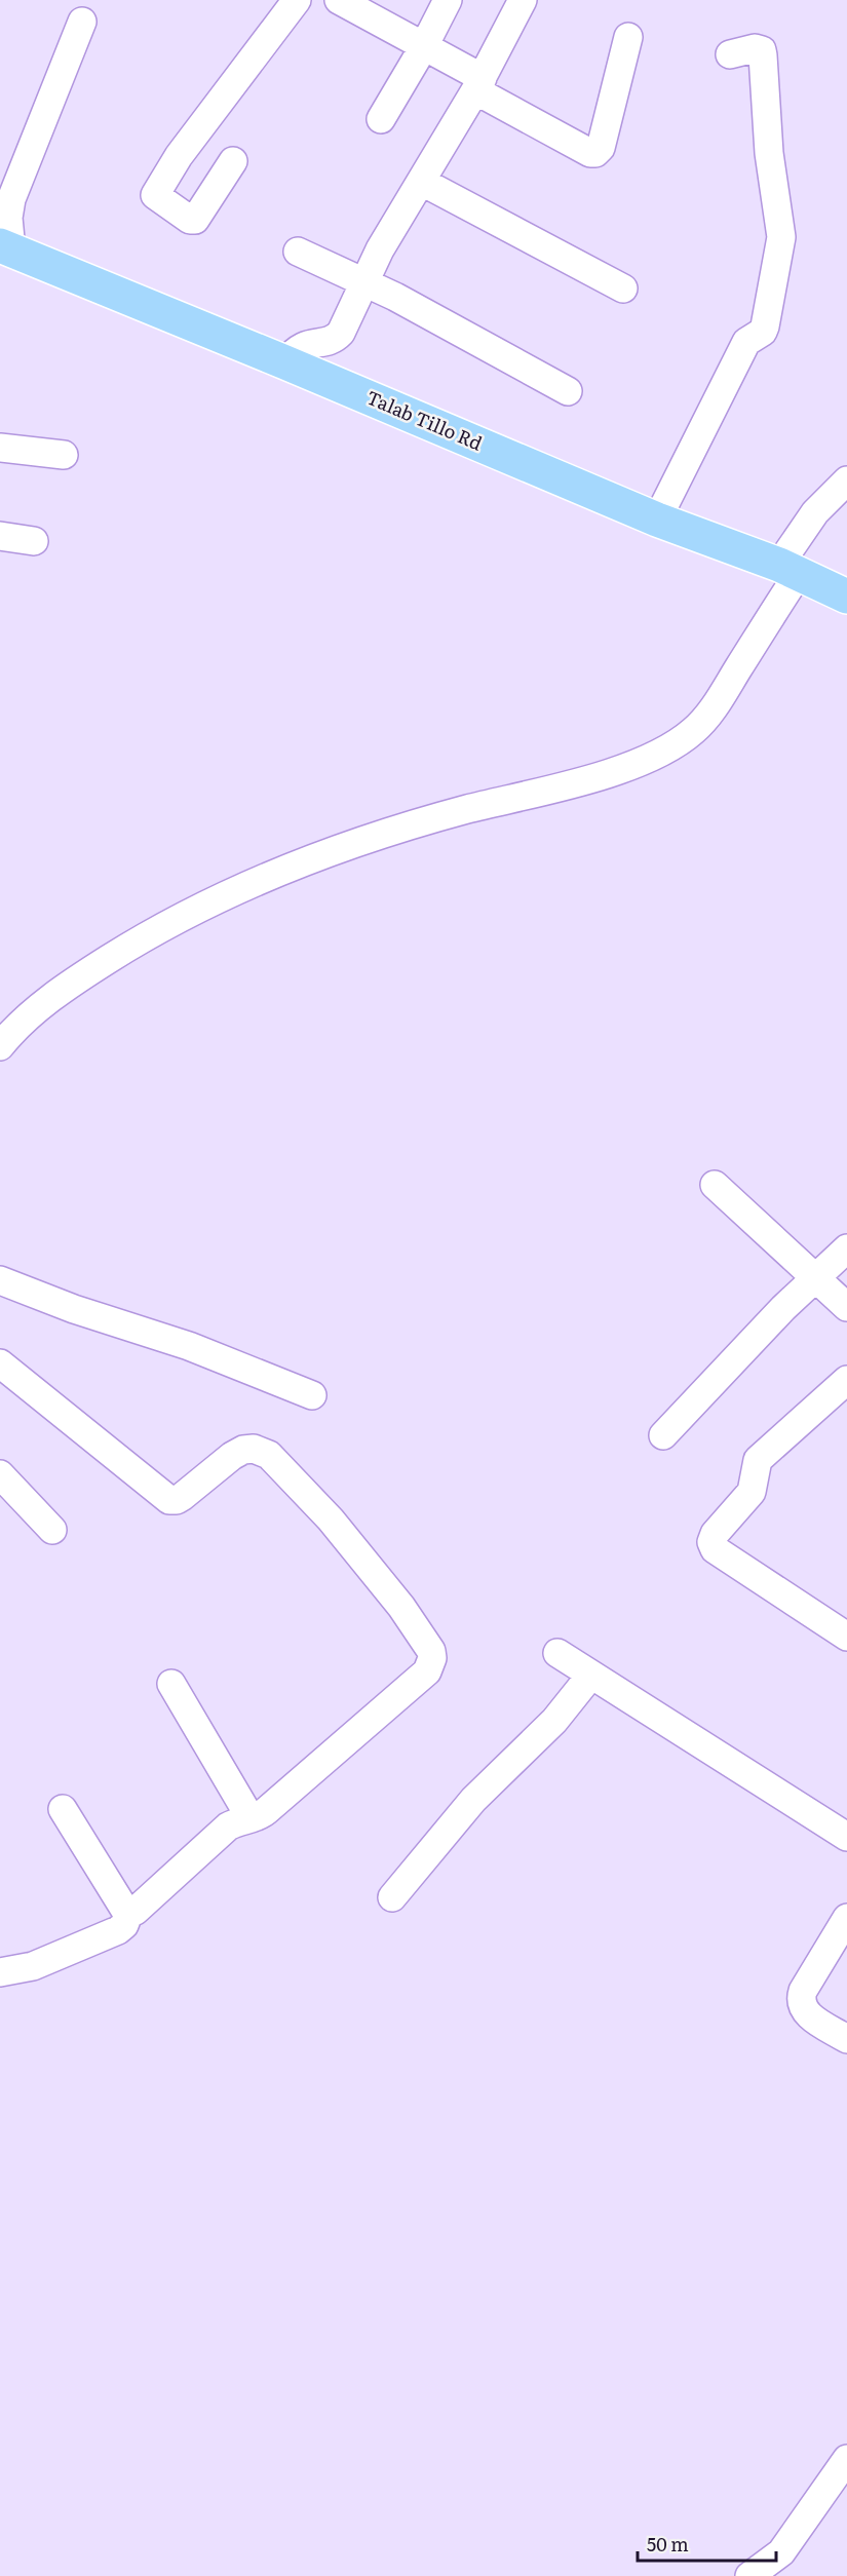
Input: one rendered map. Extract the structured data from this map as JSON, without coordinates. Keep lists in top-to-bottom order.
{
  "streets": {
    "main road": ["Talab Tillo Rd"]
  },
  "scale_bar": "50 m"
}
